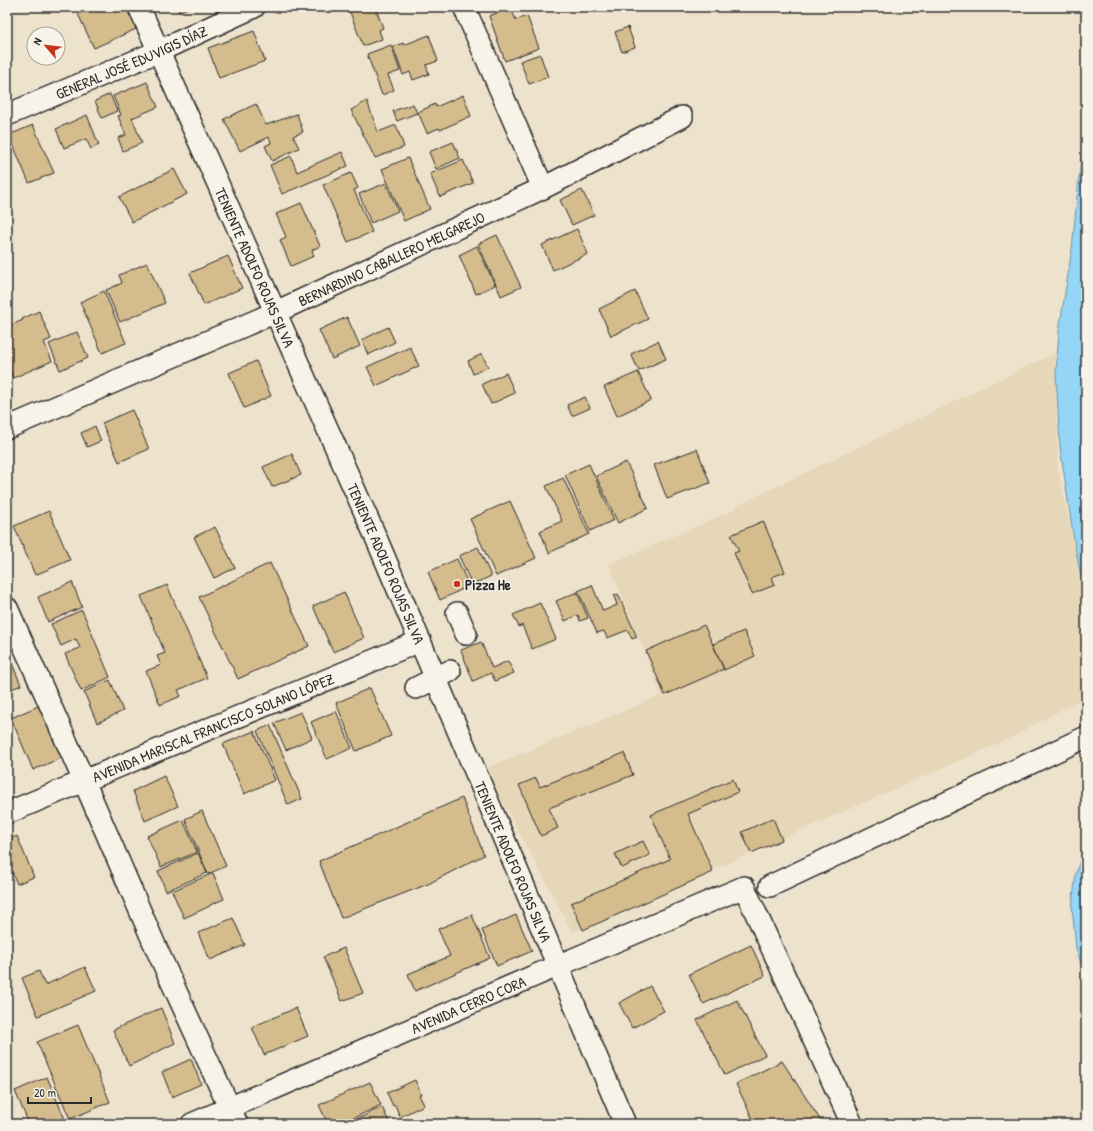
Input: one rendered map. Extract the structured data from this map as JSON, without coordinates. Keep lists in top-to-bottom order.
{
  "streets": {
    "street": [
      "GENERAL JOSÉ EDUVIGIS DÍAZ",
      "BERNARDINO CABALLERO MELGAREJO",
      "TENIENTE ADOLFO ROJAS SILVA",
      "AVENIDA MARISCAL FRANCISCO SOLANO LÓPEZ",
      "AVENIDA CERRO CORA"
    ]
  },
  "crossings": [
    ["GENERAL JOSÉ EDUVIGIS DÍAZ", "TENIENTE ADOLFO ROJAS SILVA"],
    ["BERNARDINO CABALLERO MELGAREJO", "TENIENTE ADOLFO ROJAS SILVA"],
    ["TENIENTE ADOLFO ROJAS SILVA", "AVENIDA MARISCAL FRANCISCO SOLANO LÓPEZ"],
    ["TENIENTE ADOLFO ROJAS SILVA", "AVENIDA CERRO CORA"]
  ],
  "places": ["Pizza He"],
  "scale_bar": "20 m",
  "north": "top left"
}
